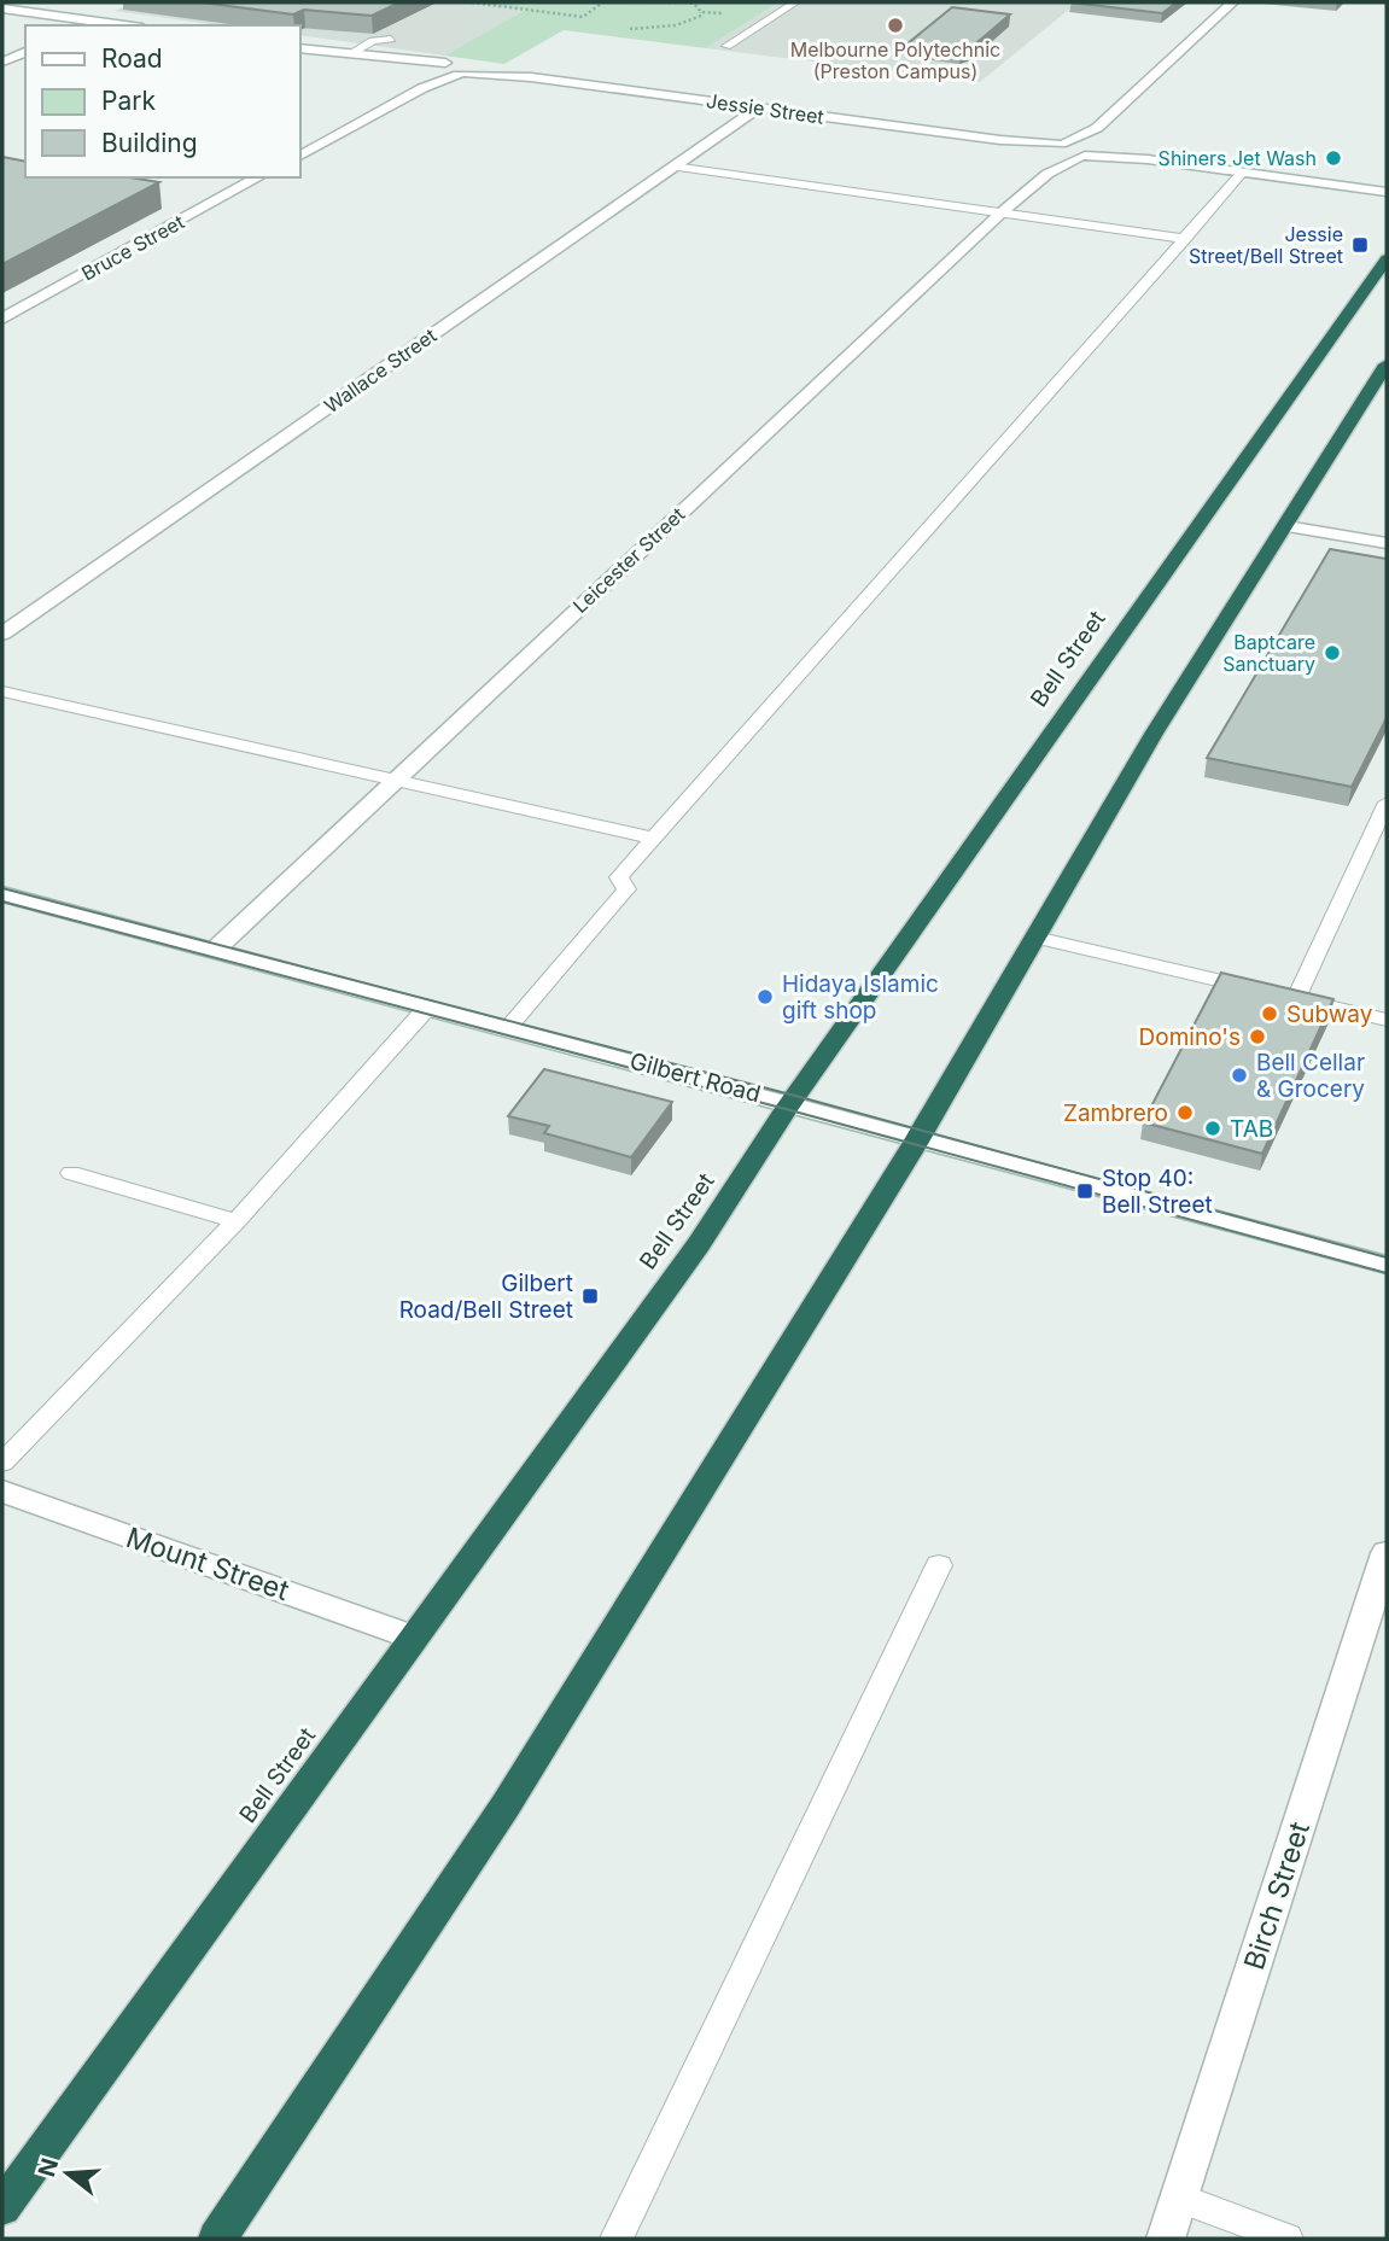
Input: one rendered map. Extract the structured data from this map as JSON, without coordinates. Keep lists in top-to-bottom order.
{
  "streets": {
    "highway": ["Bell Street"],
    "street": [
      "Jessie Street",
      "Bruce Street",
      "Wallace Street",
      "Leicester Street",
      "Gilbert Road",
      "Mount Street",
      "Birch Street"
    ]
  },
  "crossings": [
    ["Jessie Street", "Wallace Street"],
    ["Jessie Street", "Leicester Street"],
    ["Leicester Street", "Gilbert Road"],
    ["Bell Street", "Gilbert Road"],
    ["Bell Street", "Mount Street"]
  ],
  "places": {
    "other": [
      "Melbourne Polytechnic (Preston Campus)",
      "Shiners Jet Wash",
      "Baptcare Sanctuary",
      "Hidaya Islamic gift shop",
      "Subway",
      "Domino's",
      "Bell Cellar & Grocery",
      "Zambrero",
      "TAB"
    ],
    "transit": ["Jessie Street/Bell Street", "Stop 40: Bell Street", "Gilbert Road/Bell Street"]
  },
  "legend": ["Road", "Park", "Building"],
  "north": "left"
}
